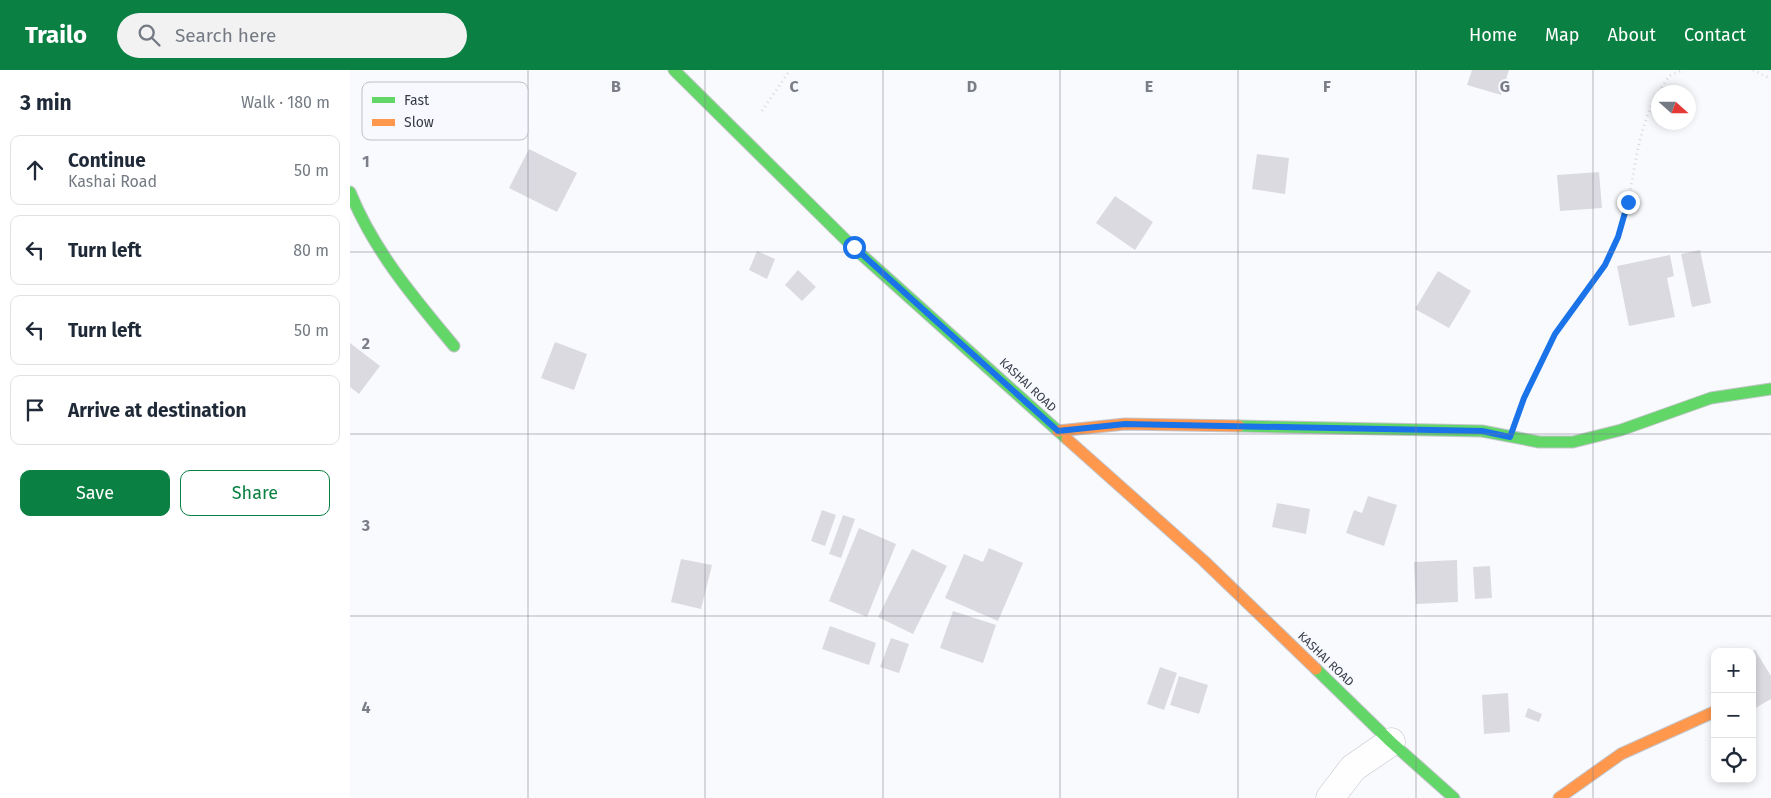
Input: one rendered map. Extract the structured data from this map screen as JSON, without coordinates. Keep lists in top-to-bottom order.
{
  "streets": {
    "street": ["KASHAI ROAD"]
  },
  "legend": ["Fast", "Slow"],
  "north": "right",
  "page": {
    "header": "Trailo",
    "search": "Search here",
    "nav": [
      "Home",
      "Map",
      "About",
      "Contact"
    ],
    "heading": ["3 min", "Walk · 180 m"],
    "list": [
      ["Continue", "Kashai Road", "50 m"],
      ["Turn left", "80 m"],
      ["Turn left", "50 m"],
      "Arrive at destination"
    ],
    "buttons": ["Save", "Share"],
    "map_buttons": ["+", "−"]
  },
  "grid": {
    "columns": [
      "B",
      "C",
      "D",
      "E",
      "F",
      "G"
    ],
    "rows": [
      "1",
      "2",
      "3",
      "4"
    ]
  }
}
